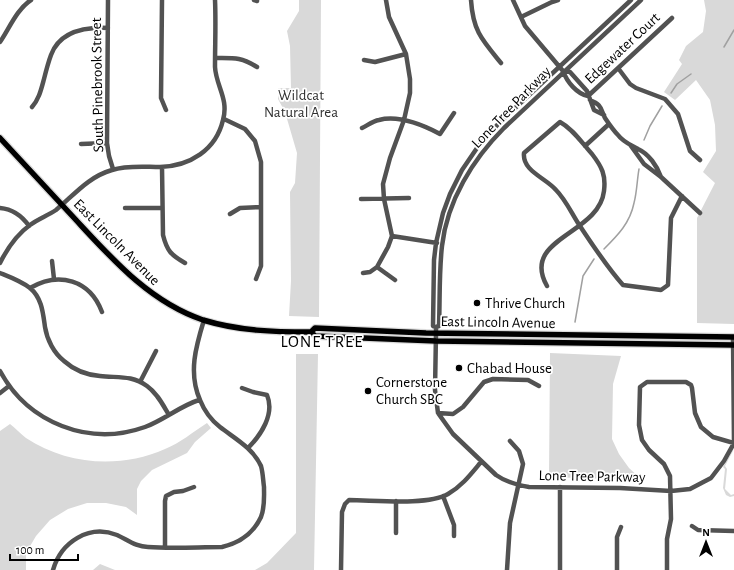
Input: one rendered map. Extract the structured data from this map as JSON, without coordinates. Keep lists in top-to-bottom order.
{
  "streets": {
    "main road": ["East Lincoln Avenue"],
    "street": ["Edgewater Court", "South Pinebrook Street", "Lone Tree Parkway"]
  },
  "crossings": [
    ["Lone Tree Parkway", "East Lincoln Avenue"]
  ],
  "districts": ["LONE TREE"],
  "parks": ["Wildcat Natural Area"],
  "places": ["Thrive Church", "Chabad House", "Cornerstone Church SBC"],
  "scale_bar": "100 m",
  "north": "top"
}
